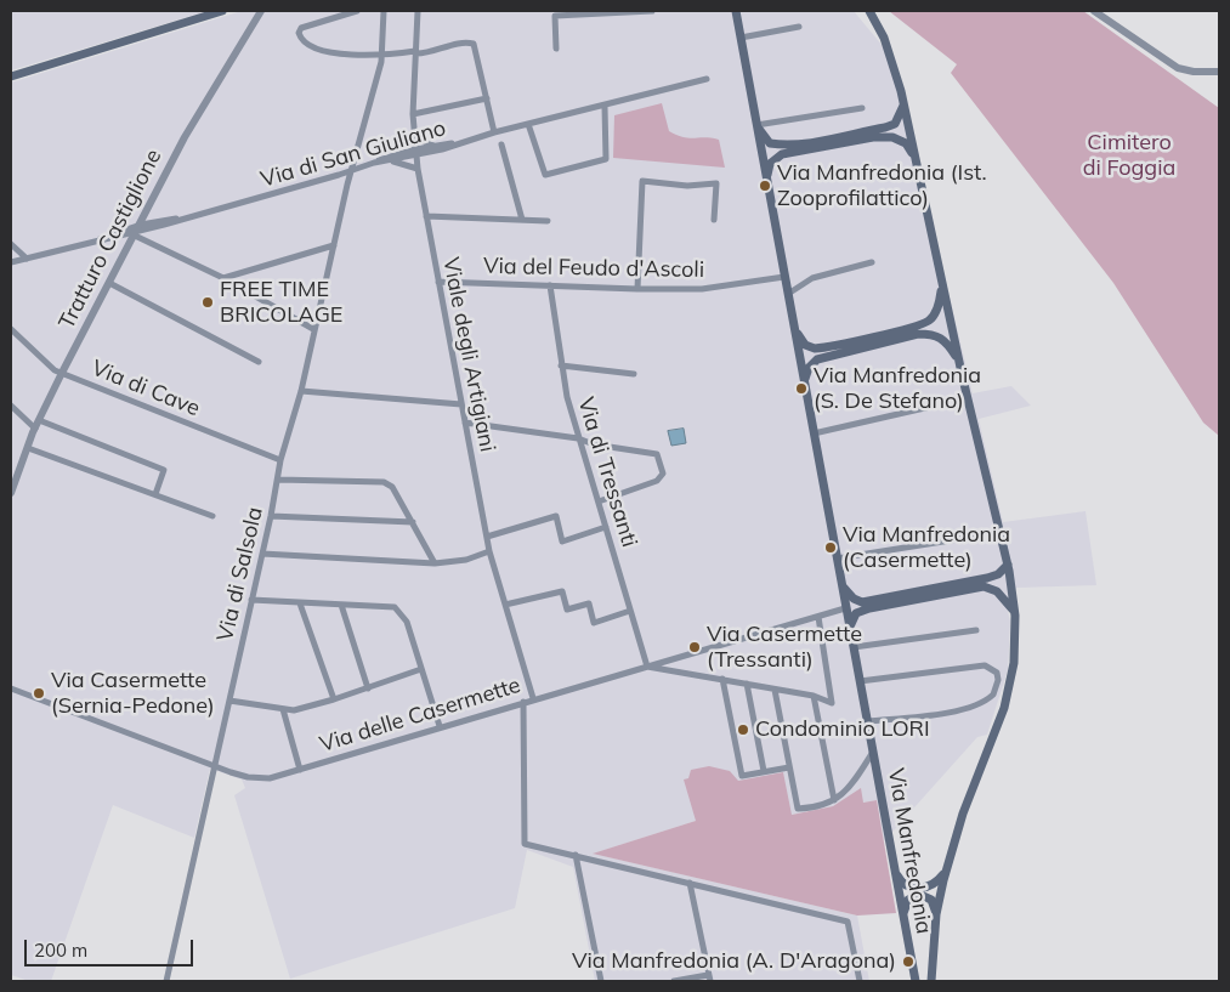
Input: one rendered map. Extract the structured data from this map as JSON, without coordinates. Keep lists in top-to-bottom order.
{
  "streets": {
    "main road": ["Via Manfredonia"],
    "street": [
      "Via di San Giuliano",
      "Tratturo Castiglione",
      "Via del Feudo d'Ascoli",
      "Viale degli Artigiani",
      "Via di Cave",
      "Via di Tressanti",
      "Via di Salsola",
      "Via delle Casermette"
    ]
  },
  "crossings": [
    ["Via di San Giuliano", "Tratturo Castiglione"],
    ["Via di San Giuliano", "Viale degli Artigiani"],
    ["Via di San Giuliano", "Via di Salsola"],
    ["Tratturo Castiglione", "Via di Cave"],
    ["Via del Feudo d'Ascoli", "Viale degli Artigiani"],
    ["Via del Feudo d'Ascoli", "Via di Tressanti"],
    ["Via del Feudo d'Ascoli", "Via Manfredonia"],
    ["Viale degli Artigiani", "Via delle Casermette"],
    ["Via di Cave", "Via di Salsola"],
    ["Via di Tressanti", "Via delle Casermette"],
    ["Via di Salsola", "Via delle Casermette"],
    ["Via delle Casermette", "Via Manfredonia"]
  ],
  "parks": ["Cimitero di Foggia"],
  "places": [
    "Via Manfredonia (Ist. Zooprofilattico)",
    "FREE TIME BRICOLAGE",
    "Via Manfredonia (S. De Stefano)",
    "Via Manfredonia (Casermette)",
    "Via Casermette (Tressanti)",
    "Via Casermette (Sernia-Pedone)",
    "Condominio LORI",
    "Via Manfredonia (A. D'Aragona)"
  ],
  "scale_bar": "200 m"
}
